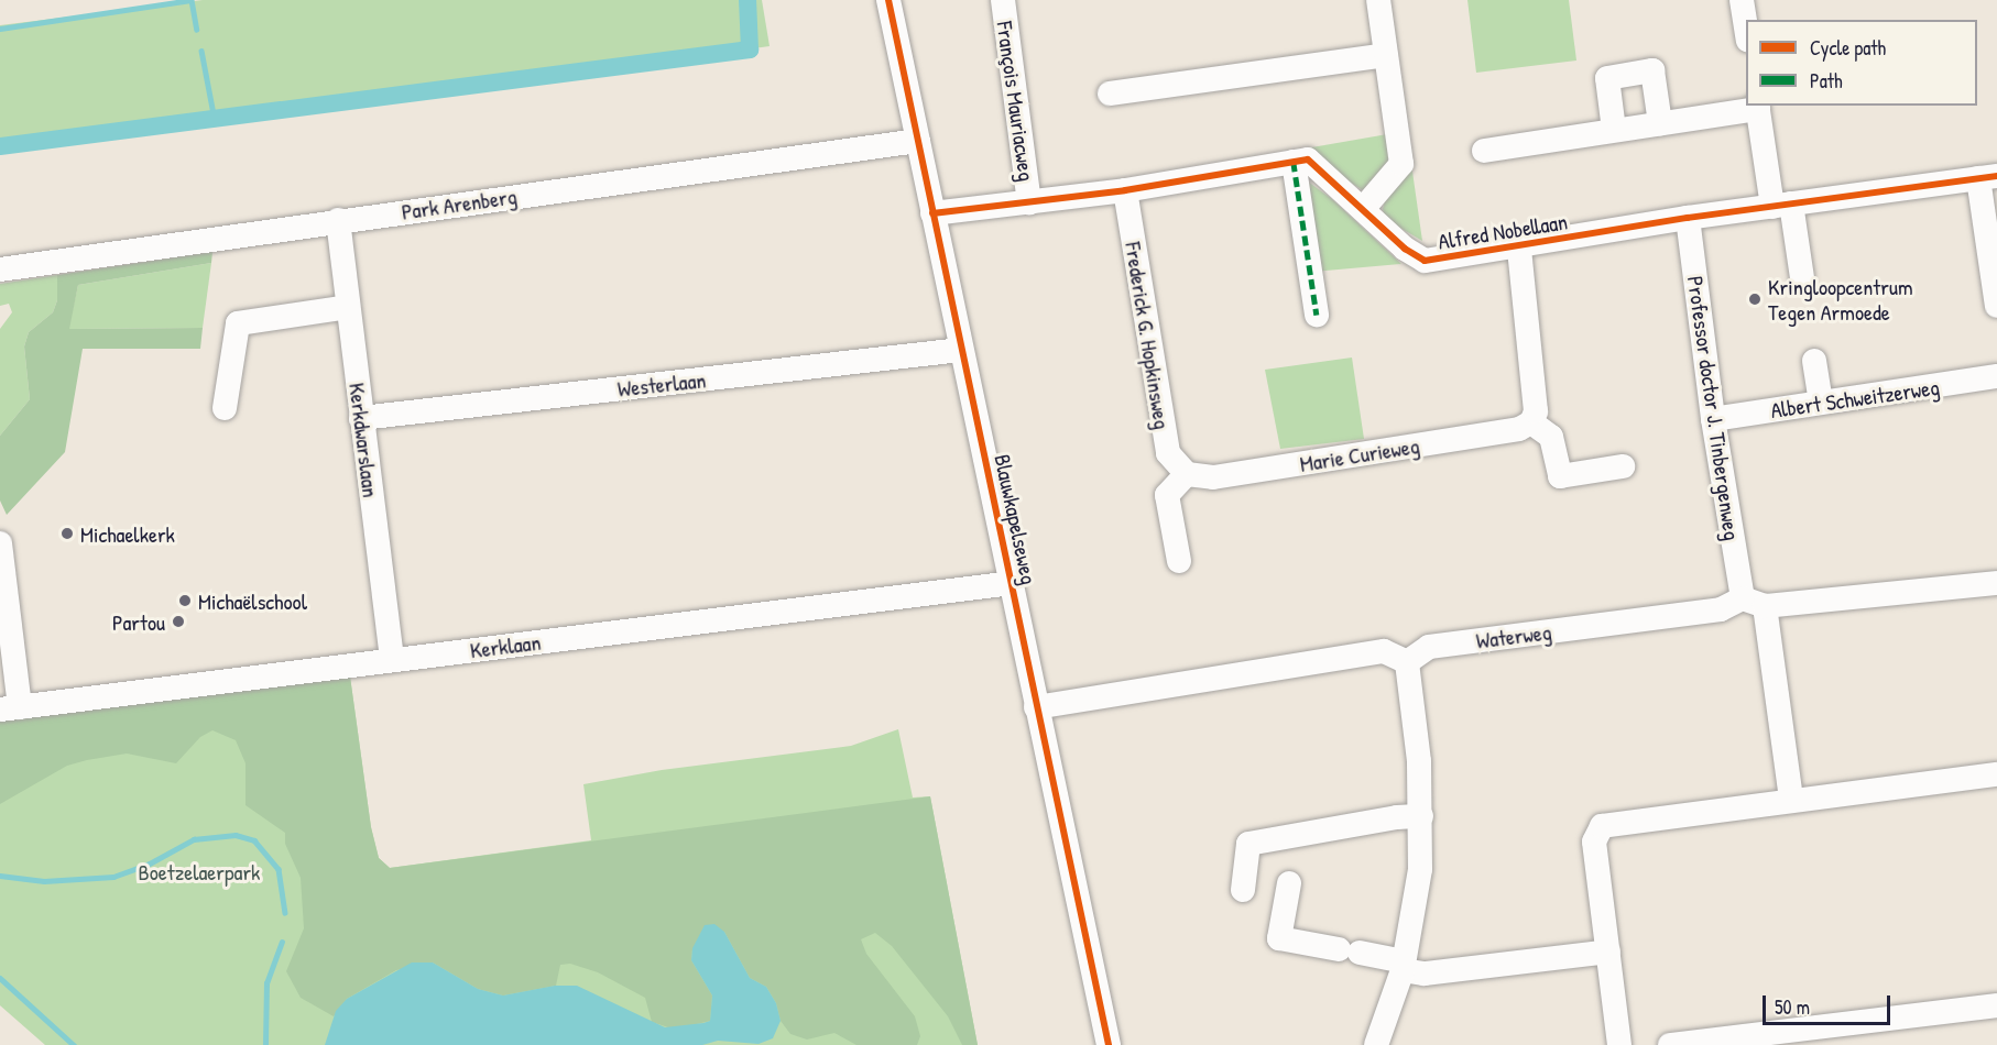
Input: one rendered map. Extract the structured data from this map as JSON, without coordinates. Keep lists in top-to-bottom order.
{
  "streets": {
    "street": [
      "François Mauriacweg",
      "Park Arenberg",
      "Alfred Nobellaan",
      "Frederick G. Hopkinsweg",
      "Westerlaan",
      "Albert Schweitzerweg",
      "Professor doctor J. Tinbergenweg",
      "Kerkdwarslaan",
      "Marie Curieweg",
      "Blauwkapelseweg",
      "Waterweg",
      "Kerklaan"
    ]
  },
  "crossings": [
    ["François Mauriacweg", "Alfred Nobellaan"],
    ["Park Arenberg", "Kerkdwarslaan"],
    ["Park Arenberg", "Blauwkapelseweg"],
    ["Alfred Nobellaan", "Frederick G. Hopkinsweg"],
    ["Alfred Nobellaan", "Professor doctor J. Tinbergenweg"],
    ["Alfred Nobellaan", "Blauwkapelseweg"],
    ["Frederick G. Hopkinsweg", "Marie Curieweg"],
    ["Westerlaan", "Kerkdwarslaan"],
    ["Westerlaan", "Blauwkapelseweg"],
    ["Albert Schweitzerweg", "Professor doctor J. Tinbergenweg"],
    ["Professor doctor J. Tinbergenweg", "Waterweg"],
    ["Kerkdwarslaan", "Kerklaan"],
    ["Blauwkapelseweg", "Kerklaan"]
  ],
  "parks": ["Boetzelaerpark"],
  "places": [
    "Kringloopcentrum Tegen Armoede",
    "Michaelkerk",
    "Michaëlschool",
    "Partou"
  ],
  "legend": ["Cycle path", "Path"],
  "scale_bar": "50 m"
}
